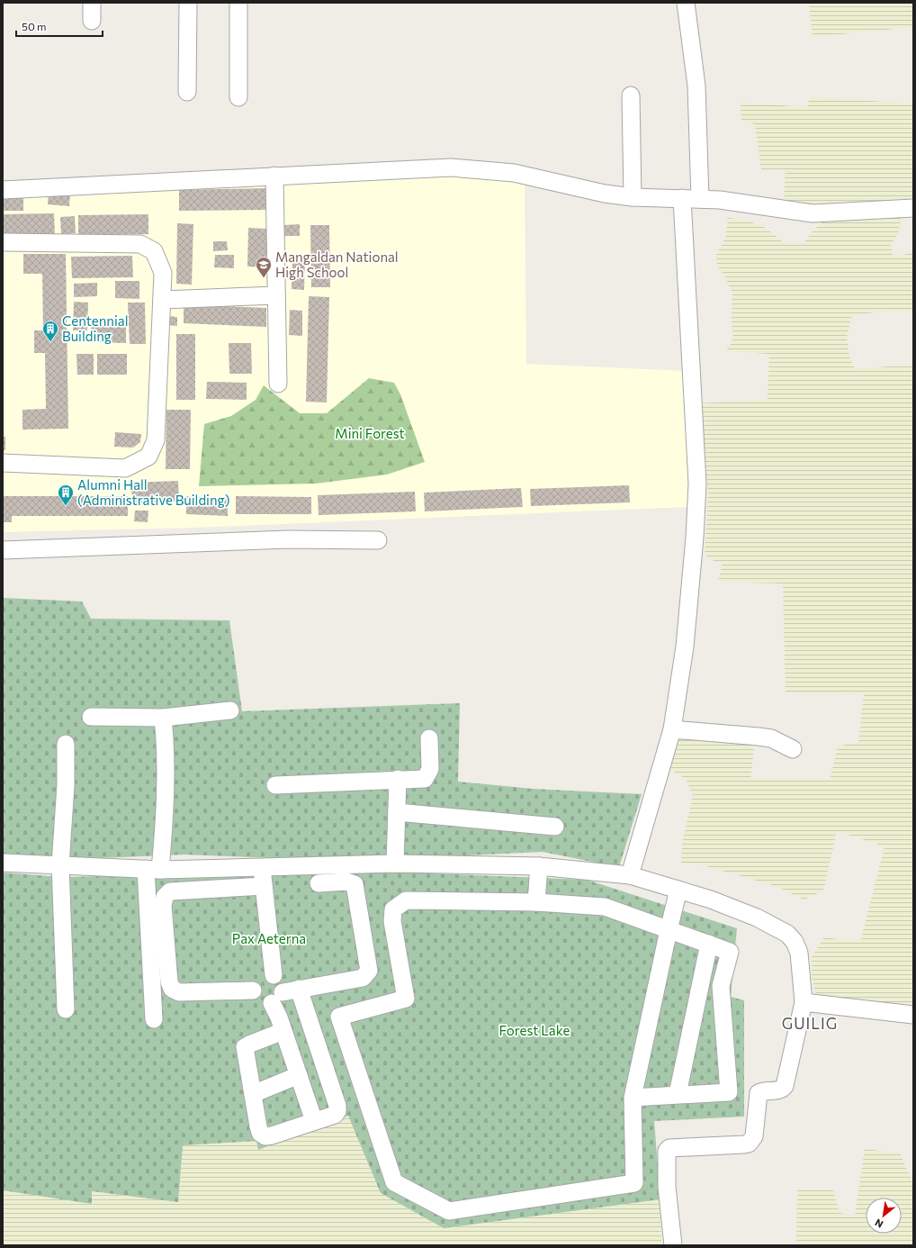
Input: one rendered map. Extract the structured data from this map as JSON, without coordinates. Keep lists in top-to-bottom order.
{
  "districts": ["GUILIG"],
  "parks": ["Mini Forest", "Pax Aeterna", "Forest Lake"],
  "places": {
    "school or university": ["Mangaldan National High School"],
    "building": ["Centennial Building", "Alumni Hall (Administrative Building)"]
  },
  "scale_bar": "50 m",
  "north": "bottom left"
}
